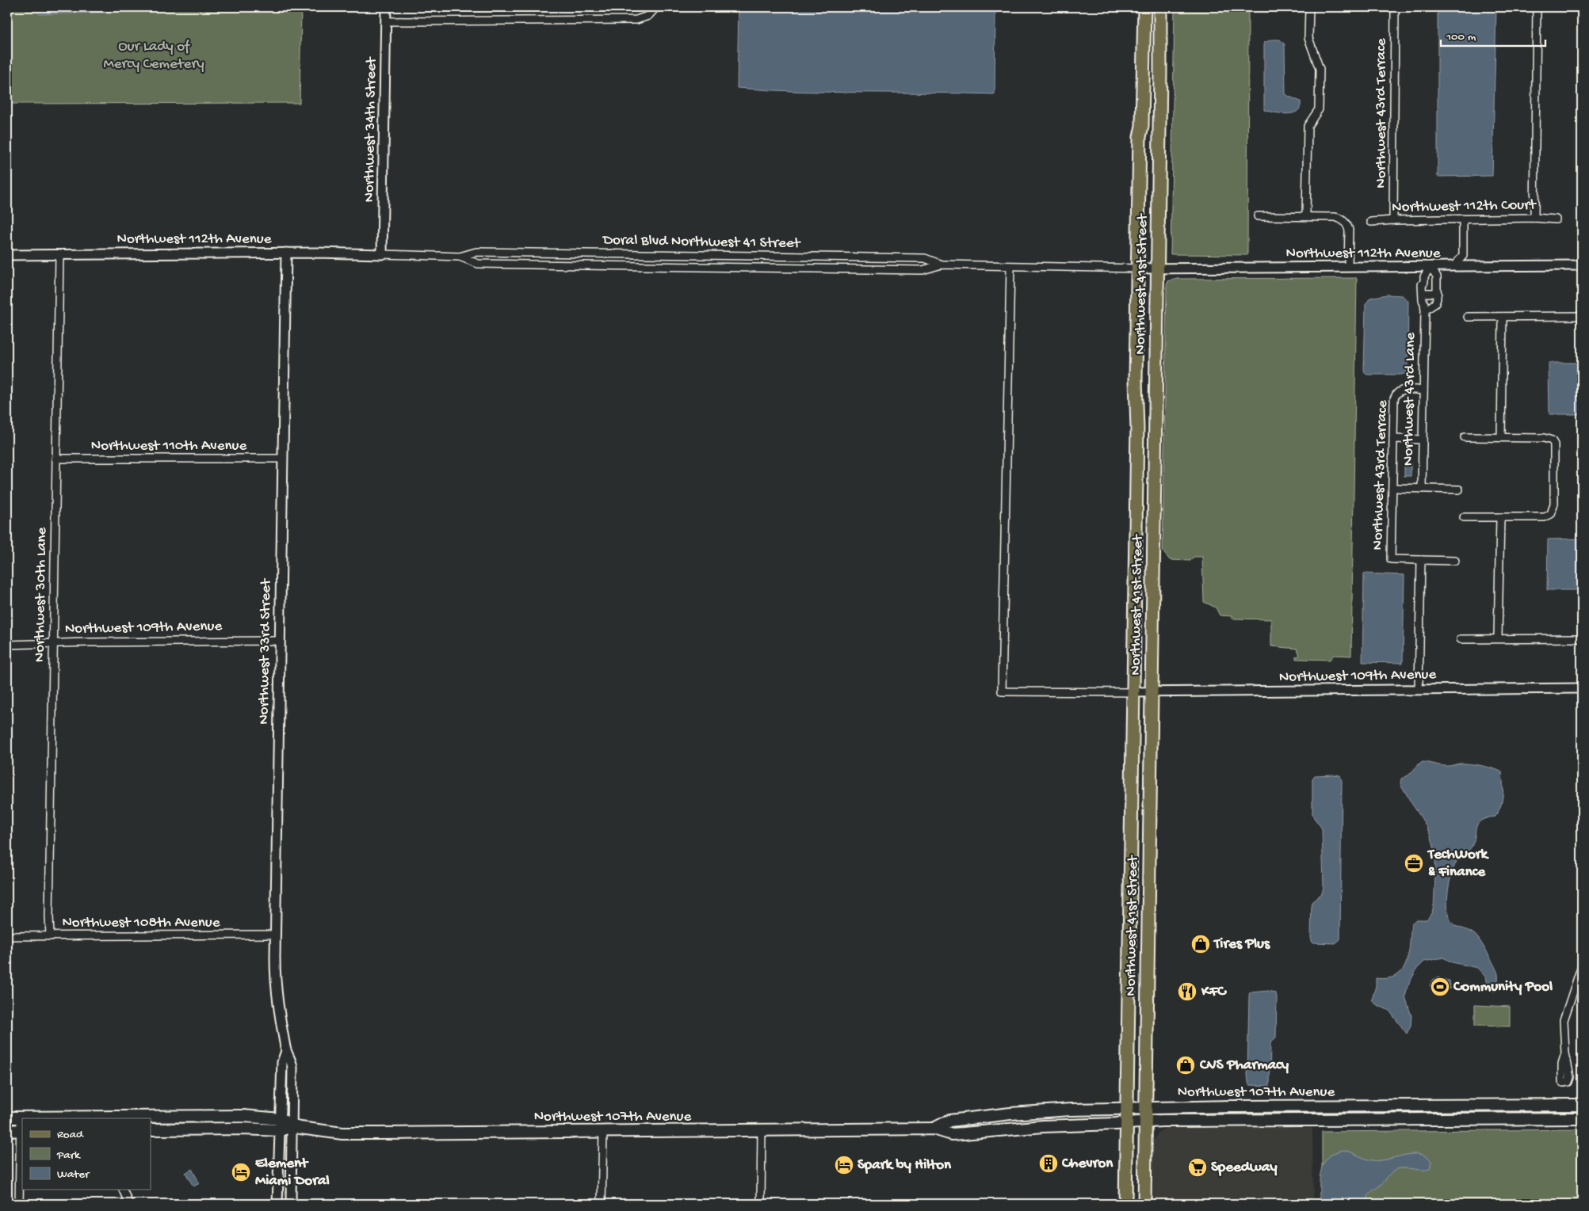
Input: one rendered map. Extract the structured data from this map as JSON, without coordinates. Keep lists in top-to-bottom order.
{
  "streets": {
    "main road": ["Northwest 41st Street", "Northwest 107th Avenue"],
    "street": [
      "Northwest 43rd Terrace",
      "Northwest 34th Street",
      "Northwest 112th Court",
      "Northwest 112th Avenue",
      "Doral Blvd Northwest 41 Street",
      "Northwest 43rd Lane",
      "Northwest 110th Avenue",
      "Northwest 30th Lane",
      "Northwest 109th Avenue",
      "Northwest 33rd Street",
      "Northwest 108th Avenue"
    ]
  },
  "crossings": [
    ["Northwest 43rd Terrace", "Northwest 112th Court"],
    ["Northwest 43rd Terrace", "Northwest 43rd Lane"],
    ["Northwest 34th Street", "Northwest 112th Avenue"],
    ["Northwest 34th Street", "Doral Blvd Northwest 41 Street"],
    ["Northwest 112th Avenue", "Doral Blvd Northwest 41 Street"],
    ["Northwest 112th Avenue", "Northwest 41st Street"],
    ["Northwest 112th Avenue", "Northwest 43rd Lane"],
    ["Northwest 112th Avenue", "Northwest 30th Lane"],
    ["Northwest 112th Avenue", "Northwest 33rd Street"],
    ["Doral Blvd Northwest 41 Street", "Northwest 41st Street"],
    ["Northwest 41st Street", "Northwest 109th Avenue"],
    ["Northwest 41st Street", "Northwest 107th Avenue"],
    ["Northwest 110th Avenue", "Northwest 30th Lane"],
    ["Northwest 110th Avenue", "Northwest 33rd Street"],
    ["Northwest 30th Lane", "Northwest 109th Avenue"],
    ["Northwest 30th Lane", "Northwest 108th Avenue"],
    ["Northwest 109th Avenue", "Northwest 33rd Street"],
    ["Northwest 33rd Street", "Northwest 108th Avenue"],
    ["Northwest 33rd Street", "Northwest 107th Avenue"]
  ],
  "parks": ["Our Lady of Mercy Cemetery"],
  "places": {
    "office": ["TechWork & Finance"],
    "shop": ["Tires Plus", "CVS Pharmacy"],
    "sports": ["Community Pool"],
    "restaurant": ["KFC"],
    "building": ["Chevron"],
    "hotel": ["Spark by Hilton", "Element Miami Doral"],
    "supermarket": ["Speedway"]
  },
  "legend": ["Road", "Park", "Water"],
  "scale_bar": "100 m"
}
